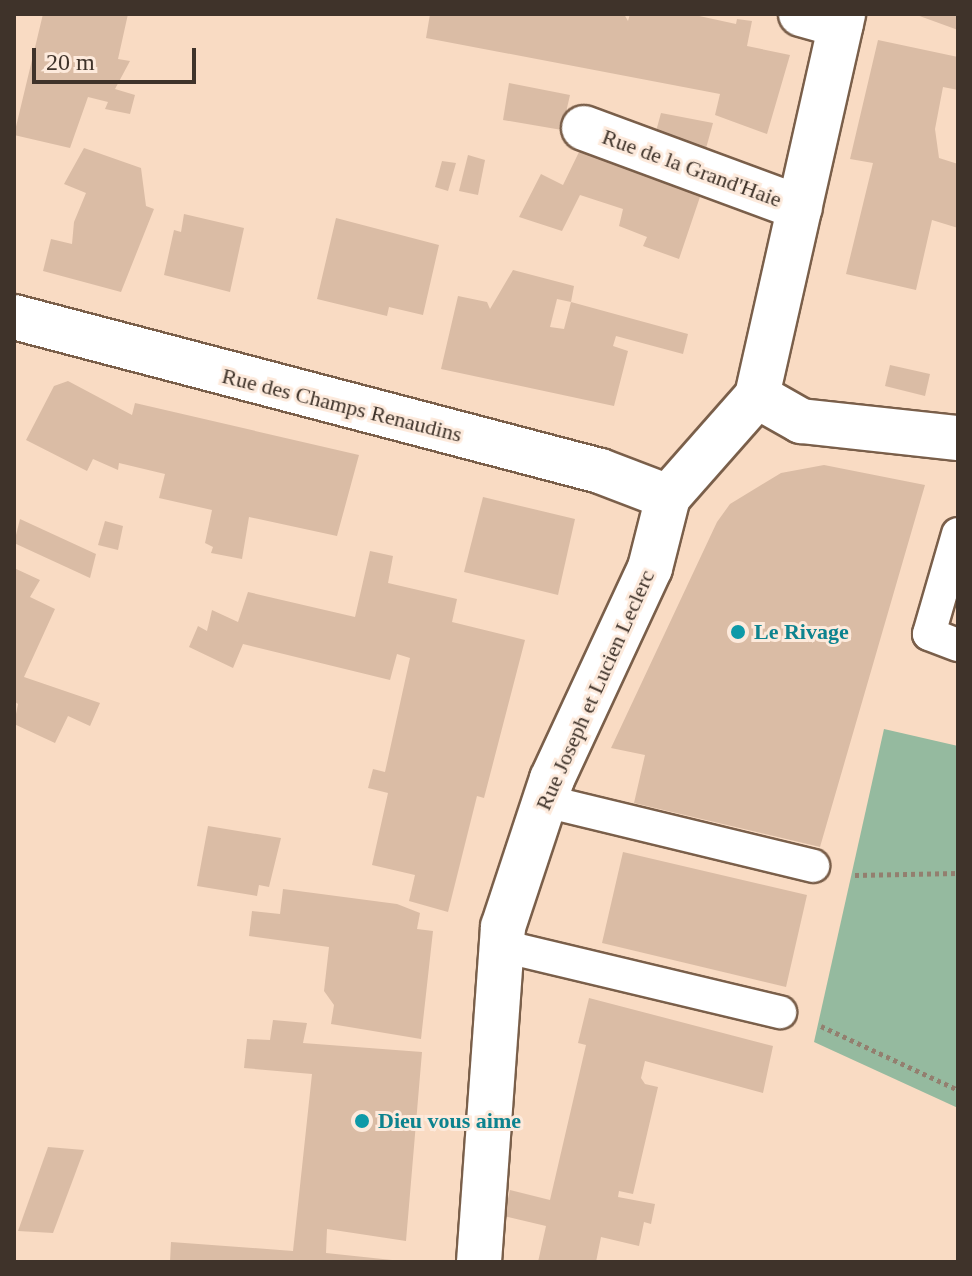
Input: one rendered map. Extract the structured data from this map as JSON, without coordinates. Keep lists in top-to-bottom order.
{
  "streets": {
    "street": ["Rue de la Grand'Haie", "Rue des Champs Renaudins", "Rue Joseph et Lucien Leclerc"]
  },
  "crossings": [
    ["Rue de la Grand'Haie", "Rue des Champs Renaudins"],
    ["Rue de la Grand'Haie", "Rue Joseph et Lucien Leclerc"],
    ["Rue des Champs Renaudins", "Rue Joseph et Lucien Leclerc"]
  ],
  "places": ["Le Rivage", "Dieu vous aime"],
  "scale_bar": "20 m"
}
